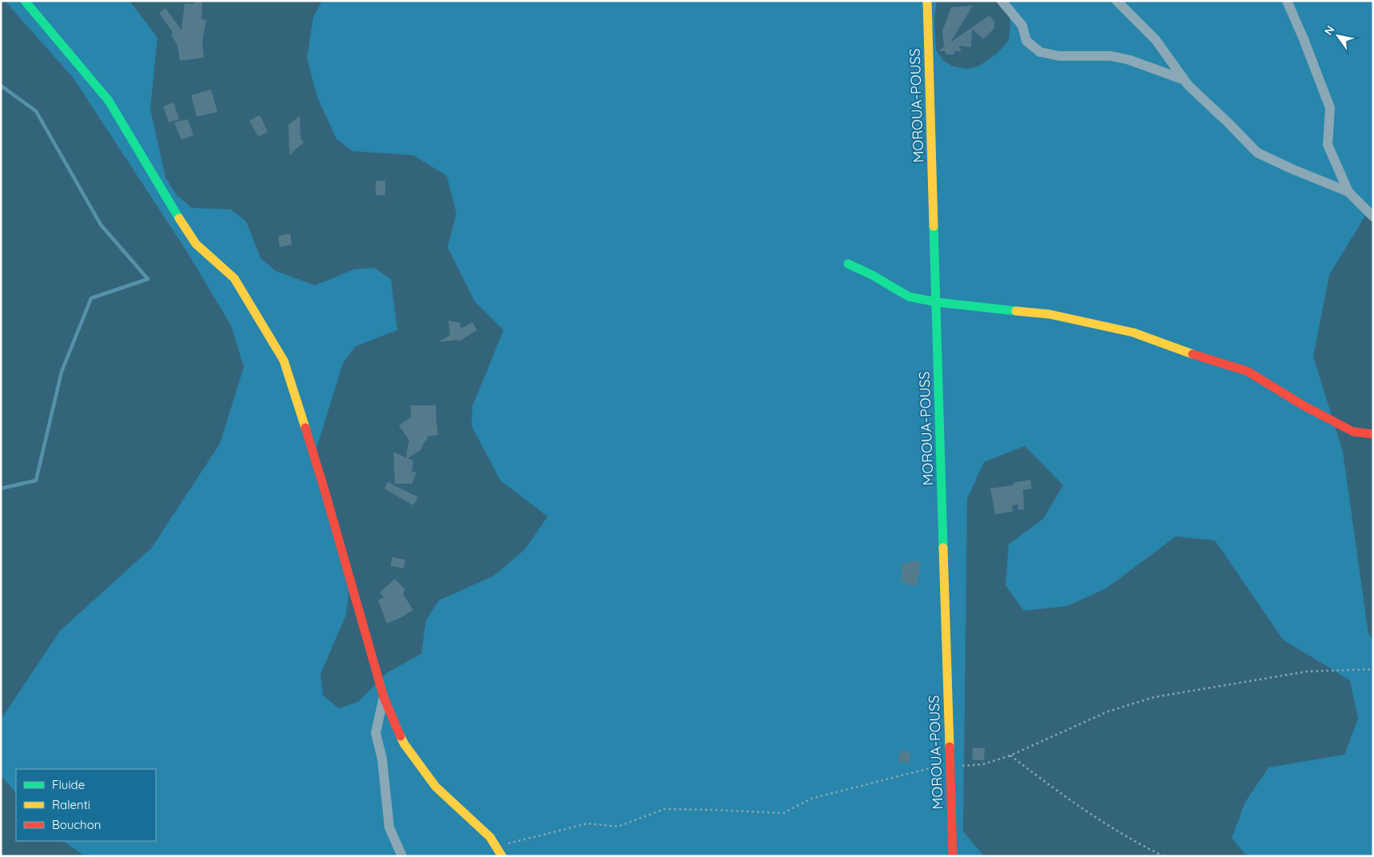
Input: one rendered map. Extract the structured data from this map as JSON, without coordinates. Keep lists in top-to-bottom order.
{
  "streets": {
    "street": ["MOROUA-POUSS"]
  },
  "legend": ["Fluide", "Ralenti", "Bouchon"],
  "north": "top left"
}
